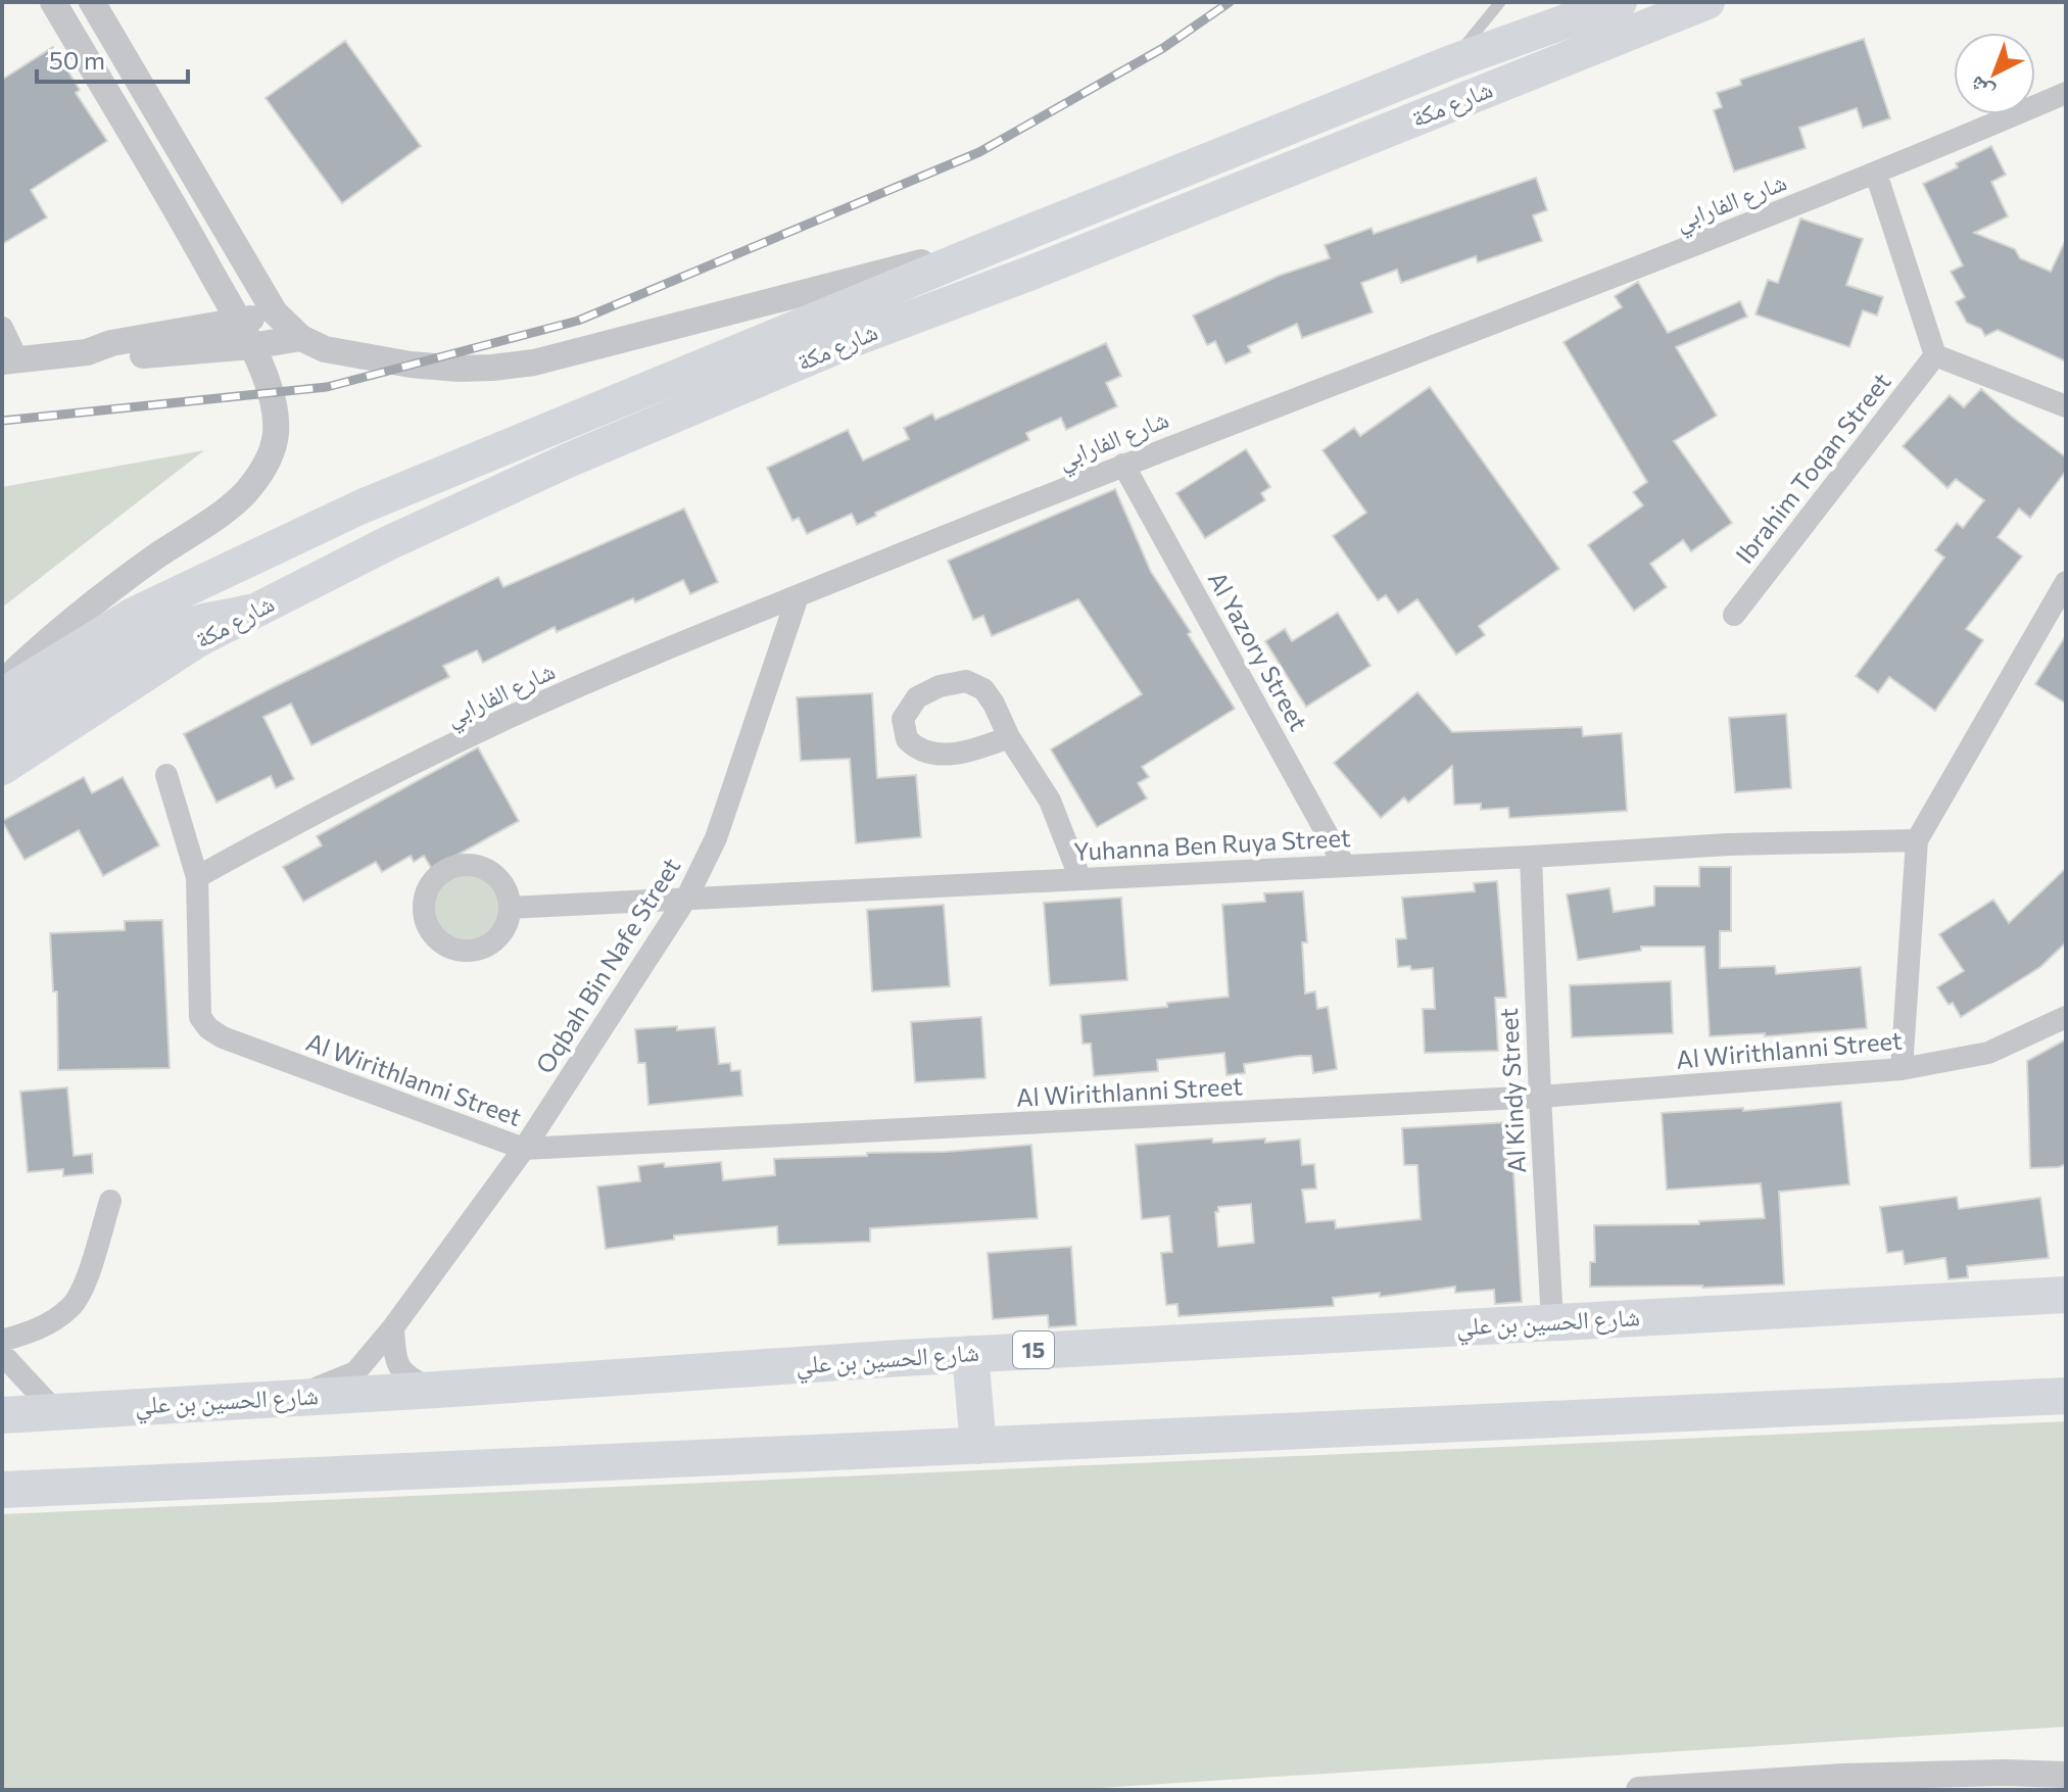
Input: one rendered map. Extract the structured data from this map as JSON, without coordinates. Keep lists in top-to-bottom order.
{
  "streets": {
    "highway": ["شارع الحسين بن علي", "15"],
    "main road": ["شارع مكة"],
    "street": [
      "شارع الفارابي",
      "Ibrahim Toqan Street",
      "Al Yazory Street",
      "Yuhanna Ben Ruya Street",
      "Oqbah Bin Nafe Street",
      "Al Wirithlanni Street",
      "Al Kindy Street"
    ]
  },
  "crossings": [
    ["شارع الفارابي", "Al Yazory Street"],
    ["شارع الفارابي", "Oqbah Bin Nafe Street"],
    ["شارع الفارابي", "Al Wirithlanni Street"],
    ["Al Yazory Street", "Yuhanna Ben Ruya Street"],
    ["Yuhanna Ben Ruya Street", "Oqbah Bin Nafe Street"],
    ["Yuhanna Ben Ruya Street", "Al Kindy Street"],
    ["Oqbah Bin Nafe Street", "Al Wirithlanni Street"],
    ["Oqbah Bin Nafe Street", "شارع الحسين بن علي"],
    ["Al Wirithlanni Street", "Al Kindy Street"],
    ["Al Kindy Street", "شارع الحسين بن علي"]
  ],
  "scale_bar": "50 m",
  "north": "bottom left"
}
